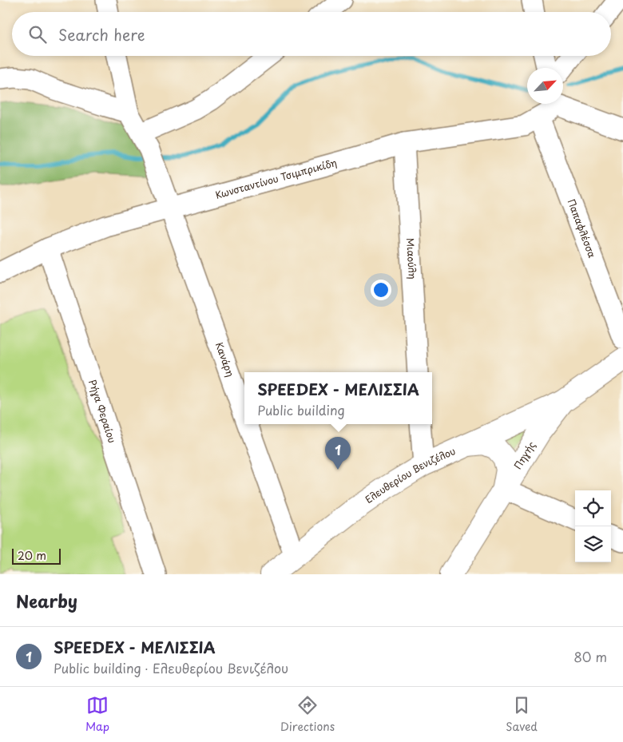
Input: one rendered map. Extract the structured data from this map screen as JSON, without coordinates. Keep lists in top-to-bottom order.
{
  "streets": {
    "main road": ["Πηγής", "Ελευθερίου Βενιζέλου"],
    "street": [
      "Κωνσταντίνου Τσιμπρικίδη",
      "Παπαφλέσσα",
      "Μιαούλη",
      "Κανάρη",
      "Ρήγα Φεραίου"
    ]
  },
  "crossings": [
    ["Κωνσταντίνου Τσιμπρικίδη", "Παπαφλέσσα"],
    ["Κωνσταντίνου Τσιμπρικίδη", "Μιαούλη"],
    ["Κωνσταντίνου Τσιμπρικίδη", "Κανάρη"],
    ["Κωνσταντίνου Τσιμπρικίδη", "Ρήγα Φεραίου"],
    ["Κανάρη", "Ελευθερίου Βενιζέλου"],
    ["Πηγής", "Ελευθερίου Βενιζέλου"]
  ],
  "scale_bar": "20 m",
  "north": "top right",
  "page": {
    "search": "Search here",
    "popup": ["SPEEDEX - ΜΕΛΙΣΣΙΑ", "Public building"],
    "pins": "1",
    "scale": "20 m",
    "heading": "Nearby",
    "list": [
      {
        "mark": "1",
        "name": "SPEEDEX - ΜΕΛΙΣΣΙΑ",
        "note": "Public building · Ελευθερίου Βενιζέλου",
        "value": "80 m"
      }
    ],
    "nav": ["Map", "Directions", "Saved"]
  }
}
